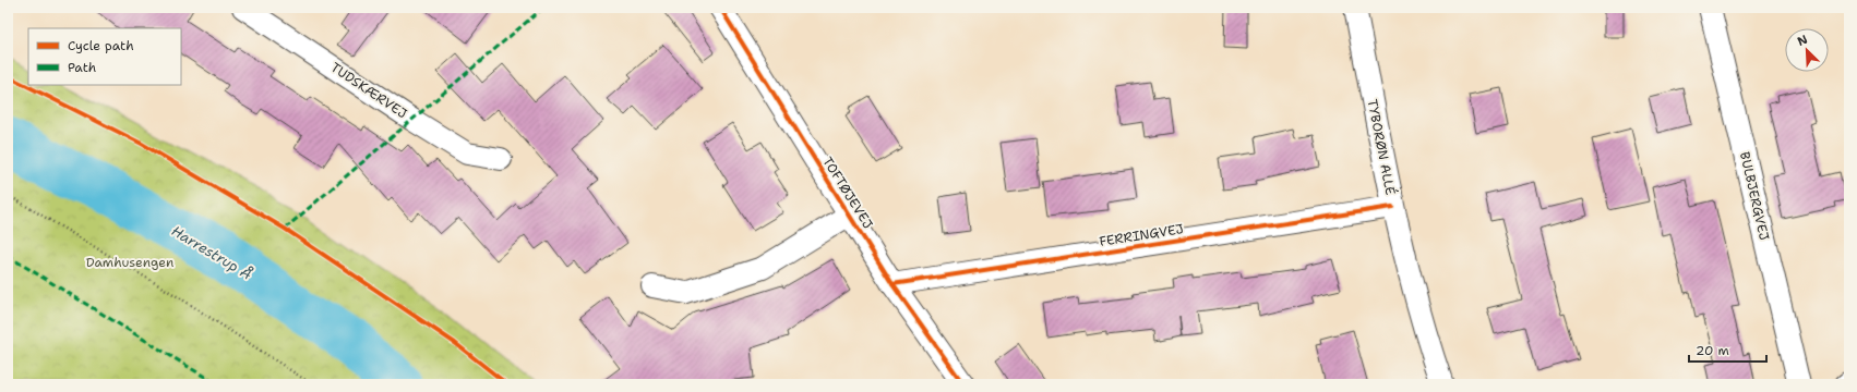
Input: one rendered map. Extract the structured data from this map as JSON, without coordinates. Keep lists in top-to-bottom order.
{
  "streets": {
    "street": [
      "TUDSKÆRVEJ",
      "TYBORØN ALLÉ",
      "TOFTØJEVEJ",
      "BULBJERGVEJ",
      "FERRINGVEJ"
    ]
  },
  "crossings": [
    ["TYBORØN ALLÉ", "FERRINGVEJ"],
    ["TOFTØJEVEJ", "FERRINGVEJ"]
  ],
  "water": ["Harrestrup Å"],
  "parks": ["Damhusengen"],
  "legend": ["Cycle path", "Path"],
  "scale_bar": "20 m",
  "north": "top left"
}
